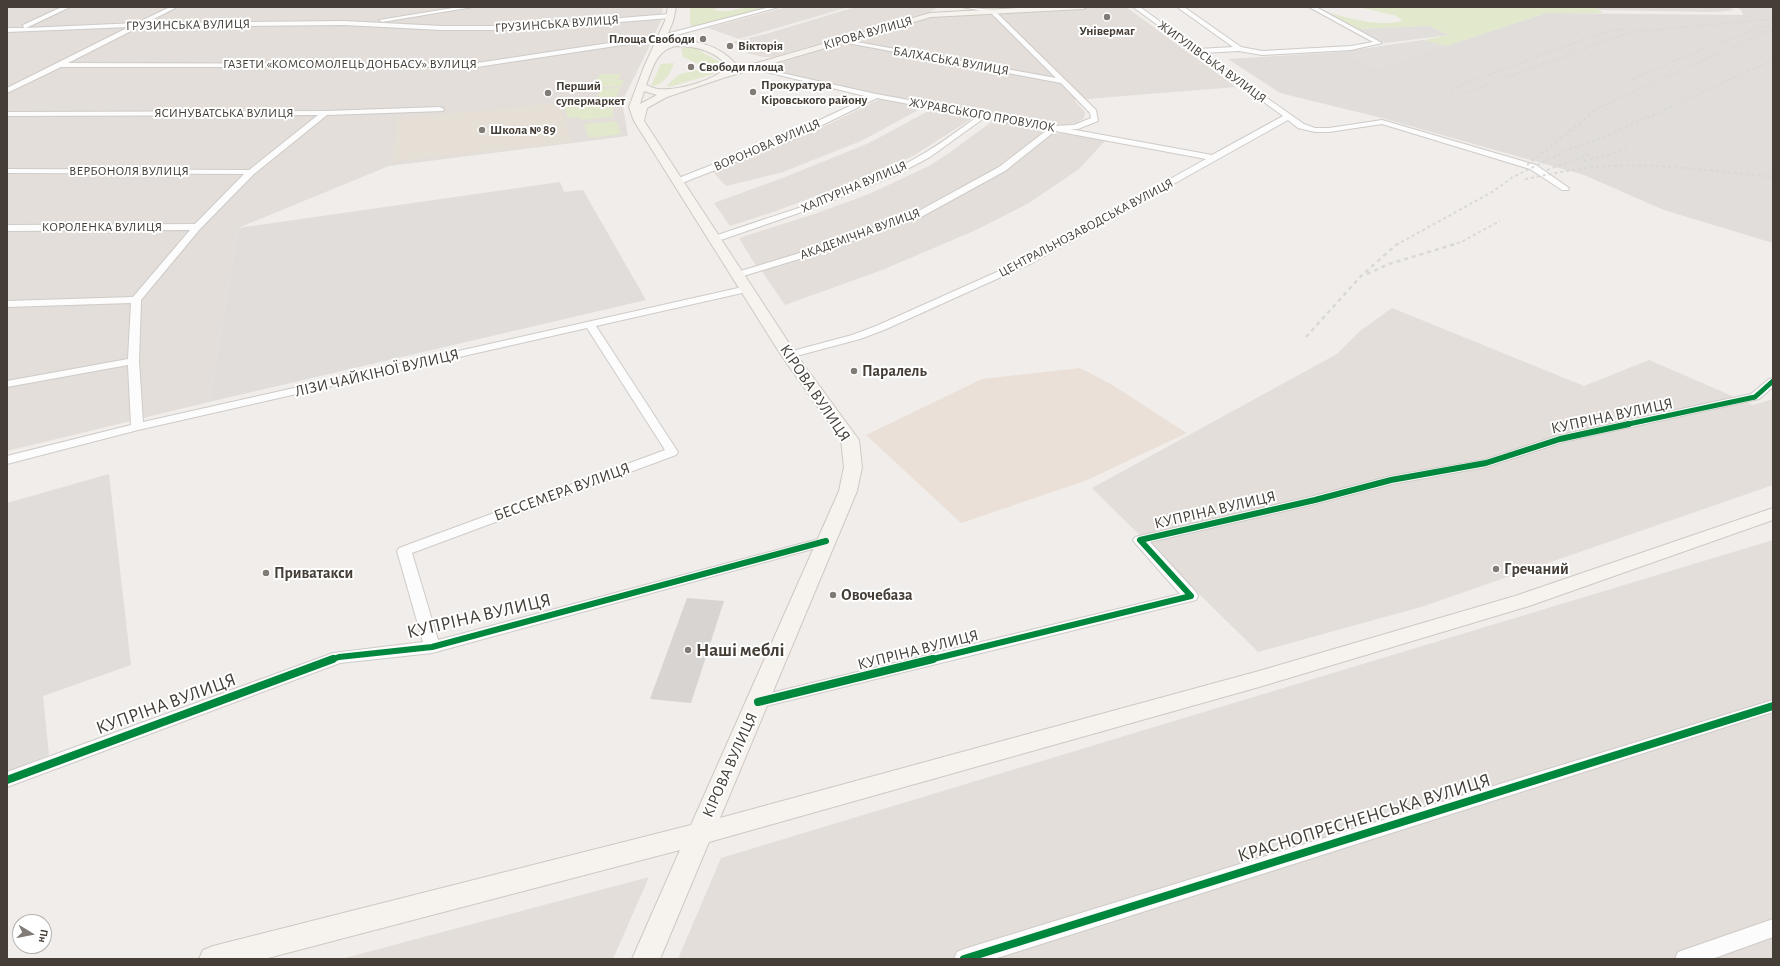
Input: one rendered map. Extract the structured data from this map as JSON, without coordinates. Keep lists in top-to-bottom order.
{
  "streets": {
    "main road": ["КІРОВА ВУЛИЦЯ"],
    "street": [
      "ГРУЗИНСЬКА ВУЛИЦЯ",
      "БАЛХАСЬКА ВУЛИЦЯ",
      "ЖИГУЛІВСЬКА ВУЛИЦЯ",
      "ГАЗЕТИ «КОМСОМОЛЕЦЬ ДОНБАСУ» ВУЛИЦЯ",
      "ЯСИНУВАТСЬКА ВУЛИЦЯ",
      "ЖУРАВСЬКОГО ПРОВУЛОК",
      "ВОРОНОВА ВУЛИЦЯ",
      "ВЕРБОНОЛЯ ВУЛИЦЯ",
      "ХАЛТУРІНА ВУЛИЦЯ",
      "КОРОЛЕНКА ВУЛИЦЯ",
      "ЦЕНТРАЛЬНОЗАВОДСЬКА ВУЛИЦЯ",
      "АКАДЕМІЧНА ВУЛИЦЯ",
      "ЛІЗИ ЧАЙКІНОЇ ВУЛИЦЯ",
      "КУПРІНА ВУЛИЦЯ",
      "БЕССЕМЕРА ВУЛИЦЯ",
      "КРАСНОПРЕСНЕНСЬКА ВУЛИЦЯ"
    ]
  },
  "crossings": [
    ["КІРОВА ВУЛИЦЯ", "БАЛХАСЬКА ВУЛИЦЯ"],
    ["КІРОВА ВУЛИЦЯ", "ЖУРАВСЬКОГО ПРОВУЛОК"],
    ["КІРОВА ВУЛИЦЯ", "ВОРОНОВА ВУЛИЦЯ"],
    ["КІРОВА ВУЛИЦЯ", "ХАЛТУРІНА ВУЛИЦЯ"],
    ["КІРОВА ВУЛИЦЯ", "ЦЕНТРАЛЬНОЗАВОДСЬКА ВУЛИЦЯ"],
    ["КІРОВА ВУЛИЦЯ", "АКАДЕМІЧНА ВУЛИЦЯ"],
    ["КІРОВА ВУЛИЦЯ", "ЛІЗИ ЧАЙКІНОЇ ВУЛИЦЯ"],
    ["КІРОВА ВУЛИЦЯ", "КУПРІНА ВУЛИЦЯ"],
    ["ЖИГУЛІВСЬКА ВУЛИЦЯ", "ЦЕНТРАЛЬНОЗАВОДСЬКА ВУЛИЦЯ"],
    ["ЖУРАВСЬКОГО ПРОВУЛОК", "ВОРОНОВА ВУЛИЦЯ"],
    ["ЖУРАВСЬКОГО ПРОВУЛОК", "ХАЛТУРІНА ВУЛИЦЯ"],
    ["ЖУРАВСЬКОГО ПРОВУЛОК", "ЦЕНТРАЛЬНОЗАВОДСЬКА ВУЛИЦЯ"],
    ["ЖУРАВСЬКОГО ПРОВУЛОК", "АКАДЕМІЧНА ВУЛИЦЯ"],
    ["АКАДЕМІЧНА ВУЛИЦЯ", "ЛІЗИ ЧАЙКІНОЇ ВУЛИЦЯ"],
    ["ЛІЗИ ЧАЙКІНОЇ ВУЛИЦЯ", "БЕССЕМЕРА ВУЛИЦЯ"],
    ["КУПРІНА ВУЛИЦЯ", "БЕССЕМЕРА ВУЛИЦЯ"]
  ],
  "places": [
    "Універмаг",
    "Площа Свободи",
    "Вікторія",
    "Свободи площа",
    "Прокуратура Кіровського району",
    "Перший супермаркет",
    "Школа № 89",
    "Паралель",
    "Гречаний",
    "Приватакси",
    "Овочебаза",
    "Наші меблі"
  ],
  "north": "right"
}
